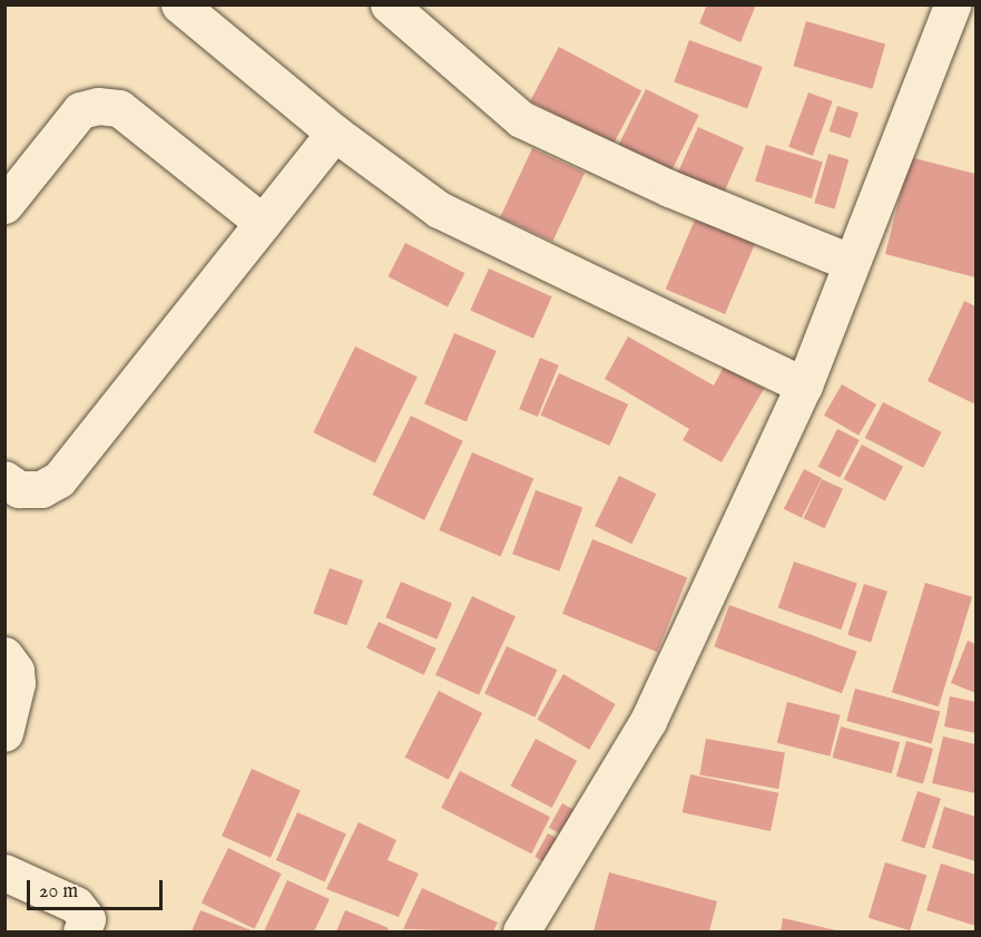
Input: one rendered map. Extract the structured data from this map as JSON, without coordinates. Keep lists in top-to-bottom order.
{
  "scale_bar": "20 m"
}
